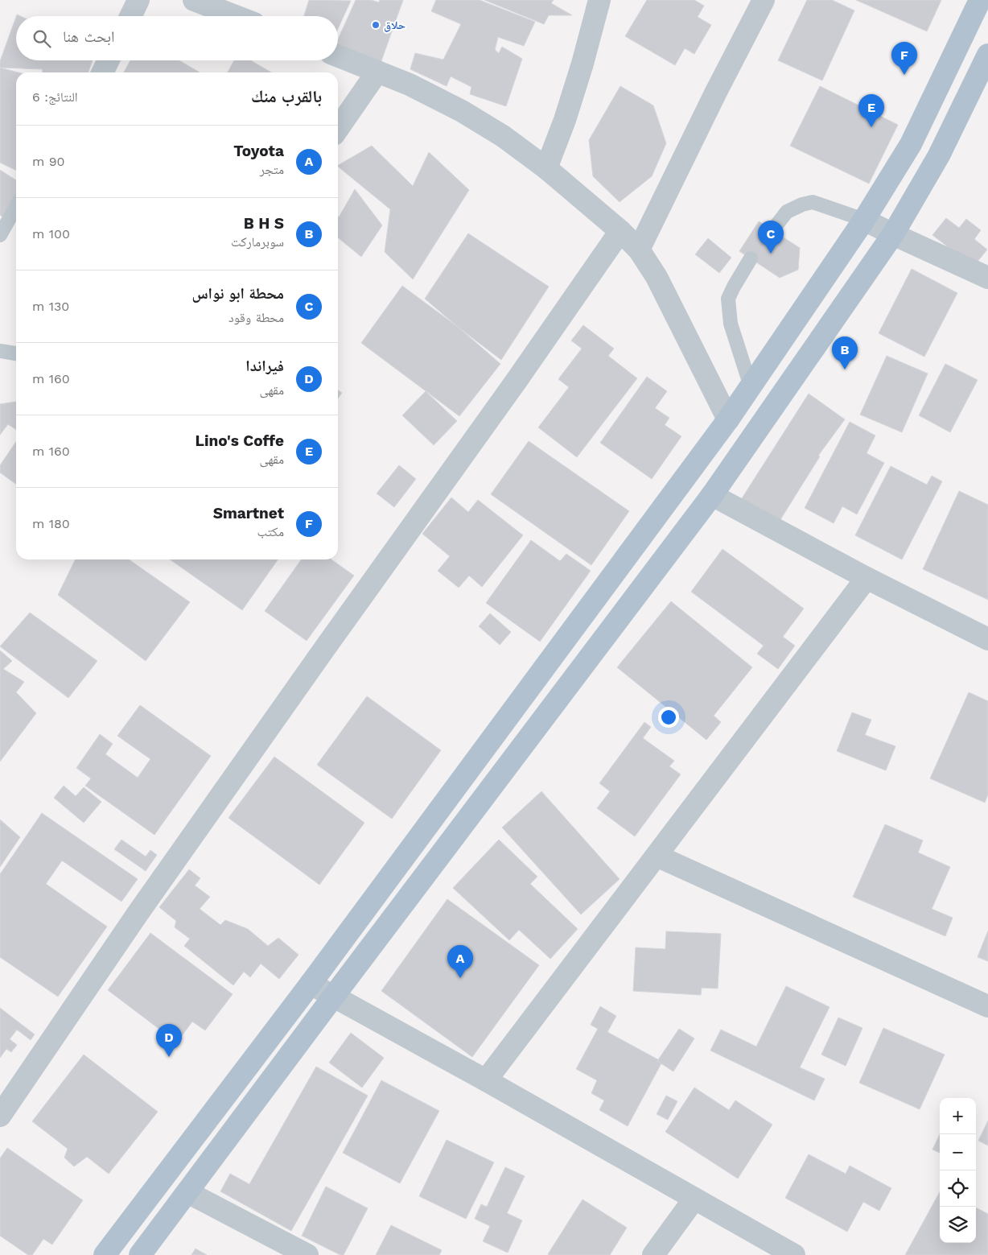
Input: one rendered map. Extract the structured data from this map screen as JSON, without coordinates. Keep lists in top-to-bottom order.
{
  "places": ["حلاق"],
  "page": {
    "search": "ابحث هنا",
    "pins": [
      "F",
      "E",
      "C",
      "B",
      "A",
      "D"
    ],
    "heading": ["بالقرب منك", "النتائج: 6"],
    "list": [
      {
        "mark": "A",
        "name": "Toyota",
        "note": "متجر",
        "value": "90 m"
      },
      {
        "mark": "B",
        "name": "B H S",
        "note": "سوبرماركت",
        "value": "100 m"
      },
      {
        "mark": "C",
        "name": "محطة ابو نواس",
        "note": "محطة وقود",
        "value": "130 m"
      },
      {
        "mark": "D",
        "name": "فيراندا",
        "note": "مقهى",
        "value": "160 m"
      },
      {
        "mark": "E",
        "name": "Lino's Coffe",
        "note": "مقهى",
        "value": "160 m"
      },
      {
        "mark": "F",
        "name": "Smartnet",
        "note": "مكتب",
        "value": "180 m"
      }
    ],
    "map_buttons": ["+", "−"]
  }
}
